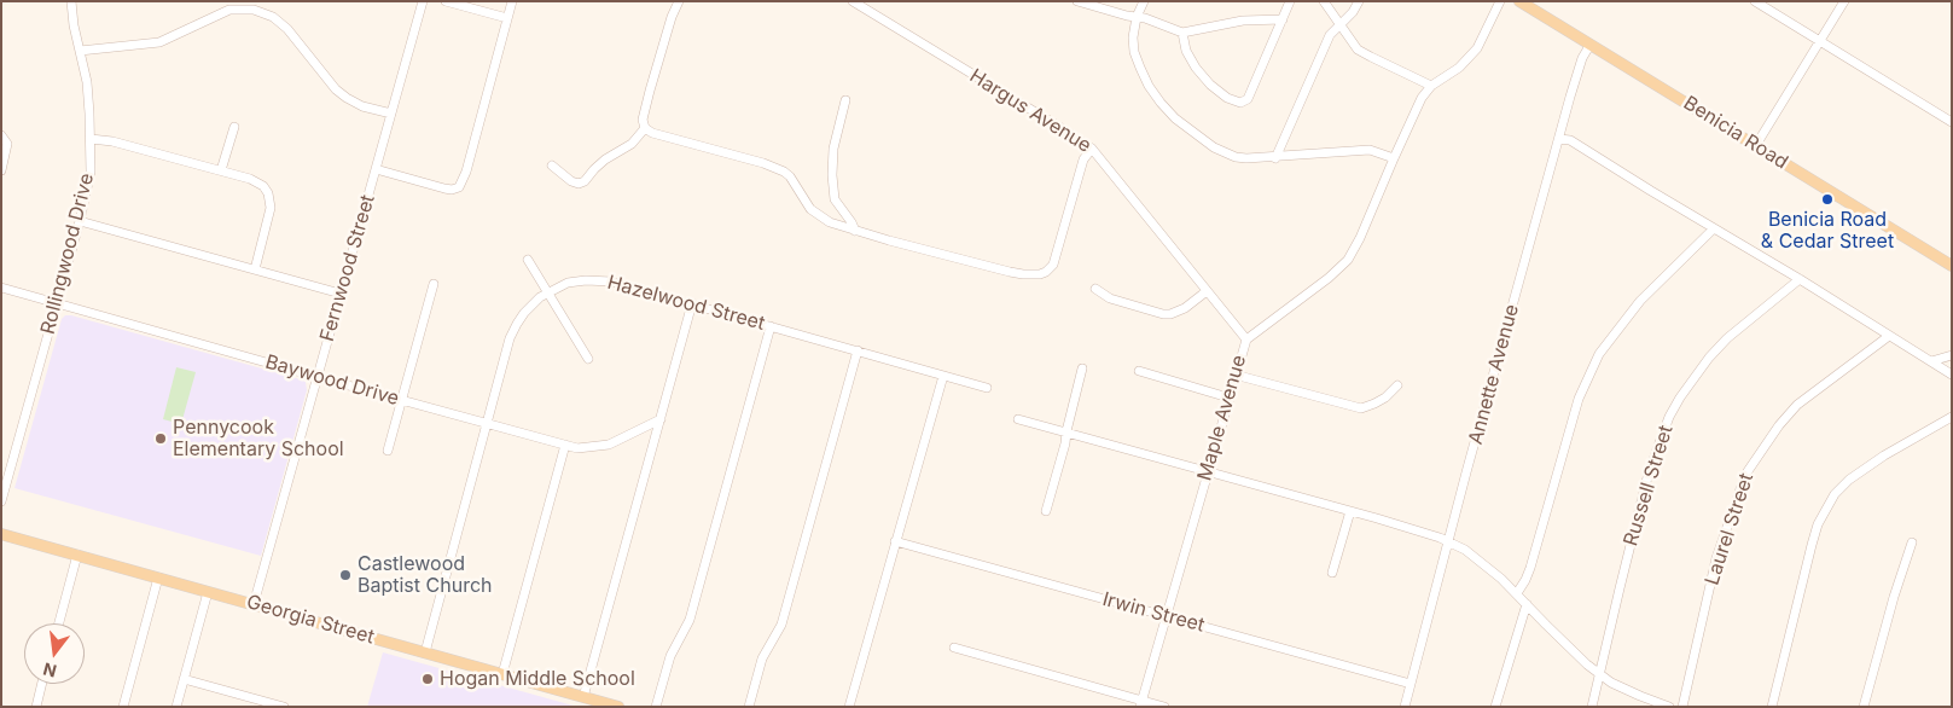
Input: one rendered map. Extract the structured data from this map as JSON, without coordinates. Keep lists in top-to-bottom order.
{
  "streets": {
    "main road": ["Benicia Road", "Georgia Street"],
    "street": [
      "Hargus Avenue",
      "Rollingwood Drive",
      "Fernwood Street",
      "Hazelwood Street",
      "Annette Avenue",
      "Baywood Drive",
      "Maple Avenue",
      "Russell Street",
      "Laurel Street",
      "Irwin Street"
    ]
  },
  "crossings": [
    ["Hargus Avenue", "Maple Avenue"],
    ["Benicia Road", "Annette Avenue"],
    ["Rollingwood Drive", "Baywood Drive"],
    ["Fernwood Street", "Baywood Drive"],
    ["Fernwood Street", "Georgia Street"],
    ["Hazelwood Street", "Baywood Drive"],
    ["Hazelwood Street", "Georgia Street"],
    ["Annette Avenue", "Irwin Street"],
    ["Maple Avenue", "Irwin Street"]
  ],
  "places": [
    "Benicia Road & Cedar Street",
    "Pennycook Elementary School",
    "Castlewood Baptist Church",
    "Hogan Middle School"
  ],
  "north": "bottom"
}
